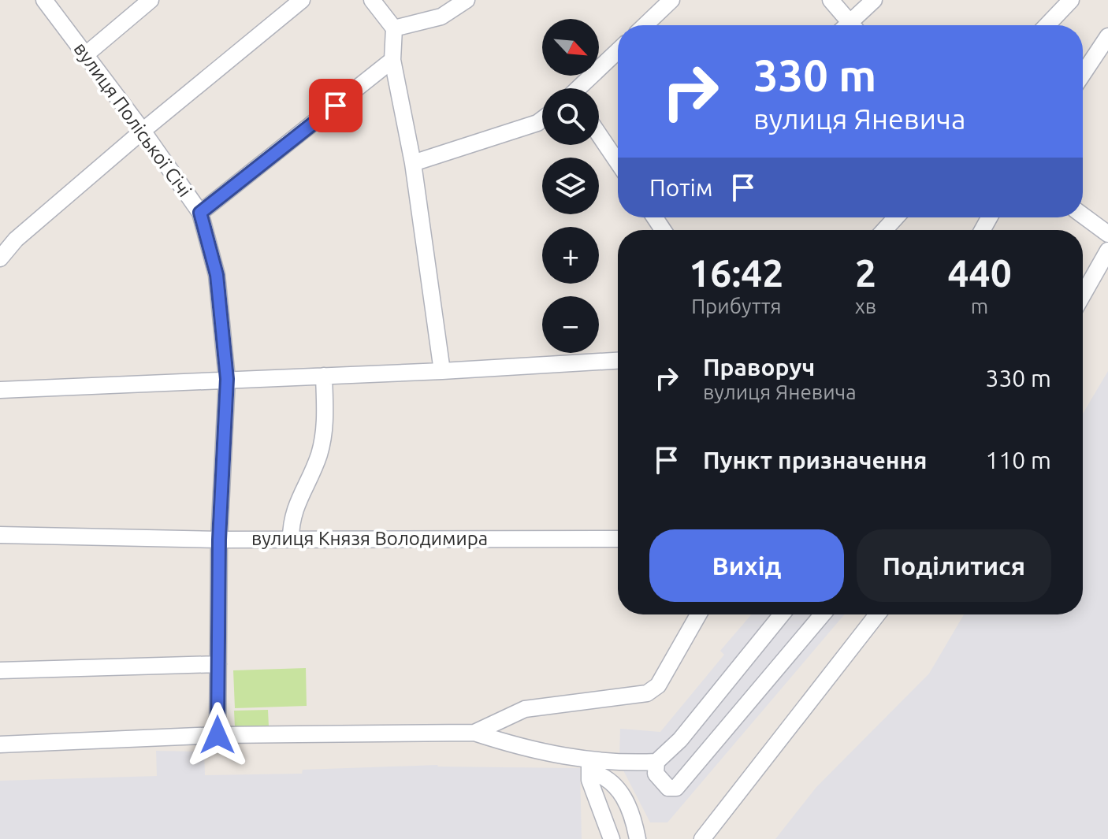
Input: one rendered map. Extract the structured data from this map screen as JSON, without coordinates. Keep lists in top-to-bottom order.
{
  "streets": {
    "street": ["вулиця Поліської Січі", "вулиця Князя Володимира"]
  },
  "crossings": [
    ["вулиця Поліської Січі", "вулиця Князя Володимира"]
  ],
  "north": "bottom right",
  "page": {
    "map_buttons": ["+", "−"],
    "turn": ["330 m", "вулиця Яневича"],
    "then": "Потім",
    "eta": [
      "16:42",
      "Прибуття",
      "2",
      "хв",
      "440",
      "m"
    ],
    "list": [
      {
        "name": "Праворуч",
        "note": "вулиця Яневича",
        "value": "330 m"
      },
      {
        "name": "Пункт призначення",
        "value": "110 m"
      }
    ],
    "buttons": ["Вихід", "Поділитися"]
  }
}
